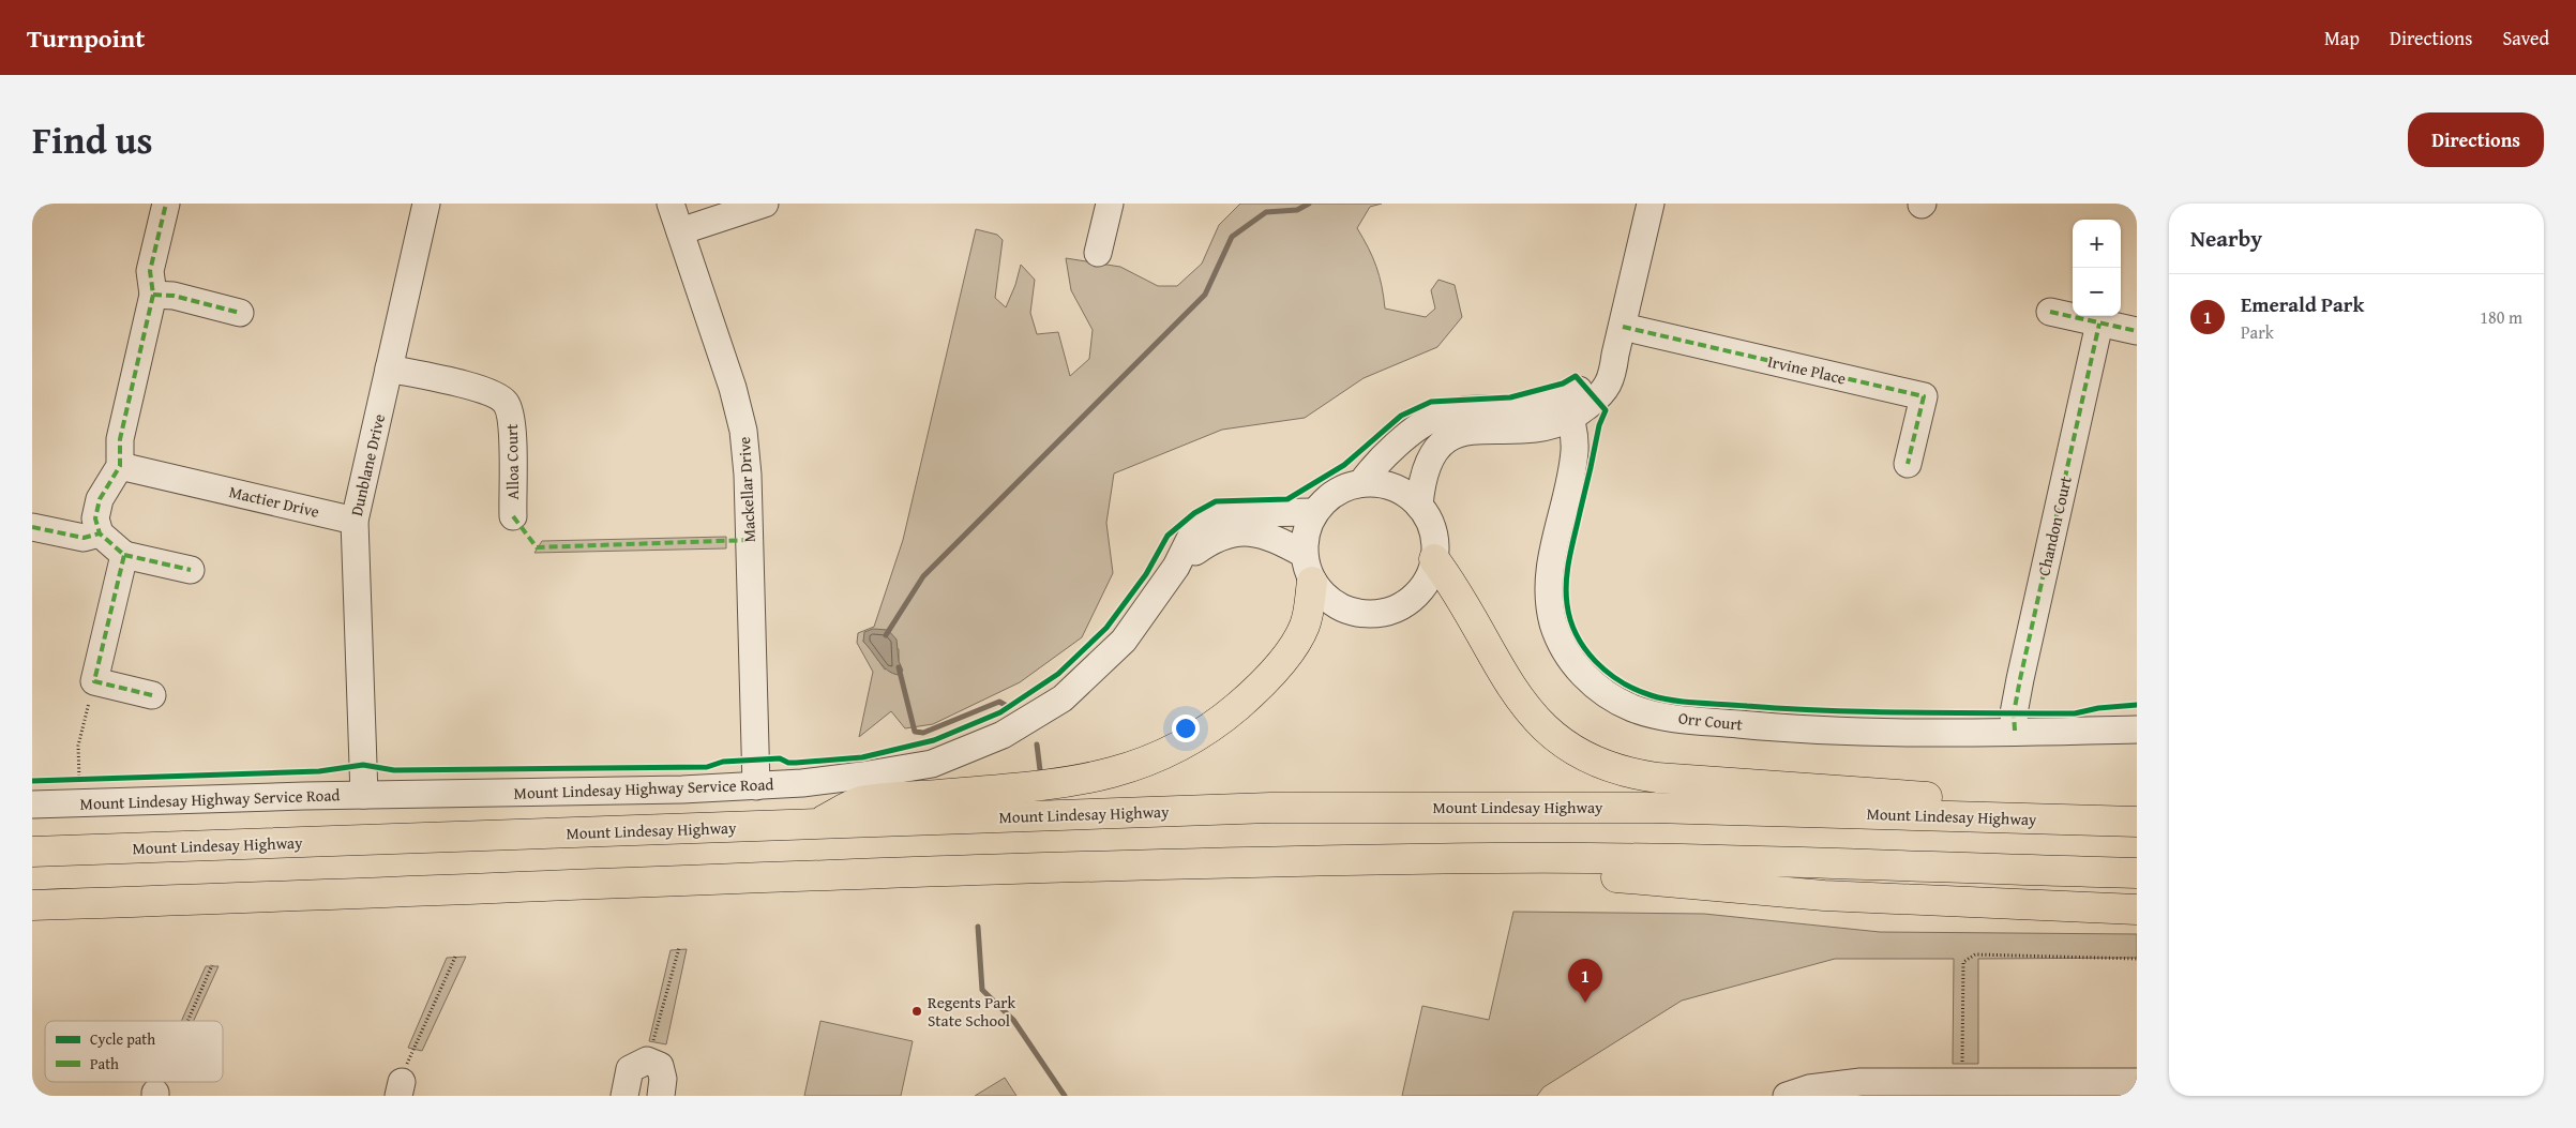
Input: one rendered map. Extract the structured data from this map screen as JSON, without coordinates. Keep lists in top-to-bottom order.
{
  "streets": {
    "highway": ["Mount Lindesay Highway"],
    "street": [
      "Irvine Place",
      "Alloa Court",
      "Dunblane Drive",
      "Mackellar Drive",
      "Mactier Drive",
      "Chandon Court",
      "Orr Court",
      "Mount Lindesay Highway Service Road"
    ]
  },
  "crossings": [
    ["Alloa Court", "Dunblane Drive"],
    ["Dunblane Drive", "Mactier Drive"],
    ["Dunblane Drive", "Mount Lindesay Highway Service Road"],
    ["Mackellar Drive", "Mount Lindesay Highway Service Road"],
    ["Chandon Court", "Orr Court"]
  ],
  "places": ["Regents Park State School"],
  "legend": ["Cycle path", "Path"],
  "page": {
    "header": "Turnpoint",
    "nav": ["Map", "Directions", "Saved"],
    "title": "Find us",
    "buttons": "Directions",
    "heading": "Nearby",
    "map_buttons": ["+", "−"],
    "list": [
      {
        "mark": "1",
        "name": "Emerald Park",
        "note": "Park",
        "value": "180 m"
      }
    ],
    "pins": "1"
  }
}
